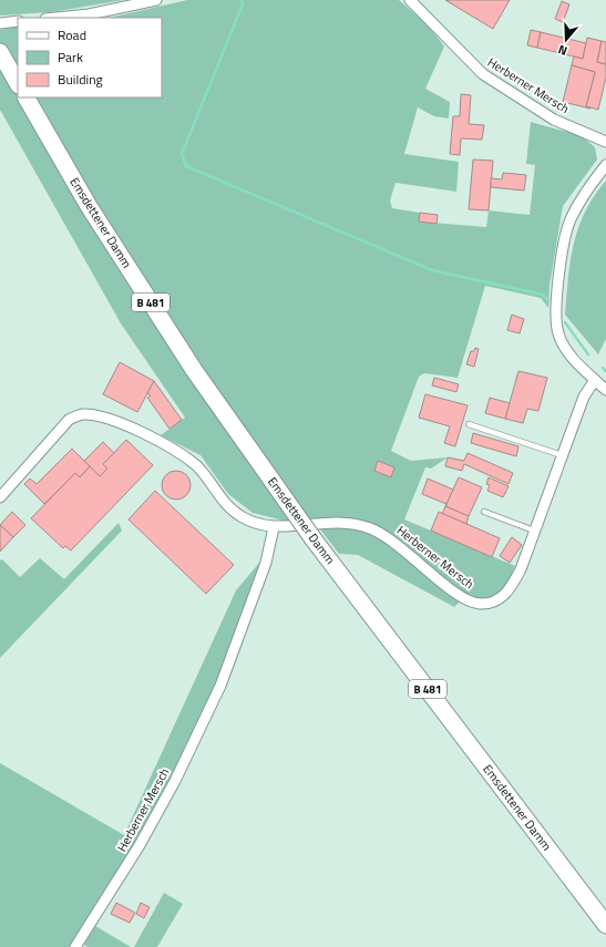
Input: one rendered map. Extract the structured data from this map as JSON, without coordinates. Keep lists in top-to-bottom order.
{
  "streets": {
    "main road": ["Emsdettener Damm", "B 481"],
    "street": ["Herberner Mersch"]
  },
  "legend": ["Road", "Park", "Building"],
  "north": "bottom"
}
